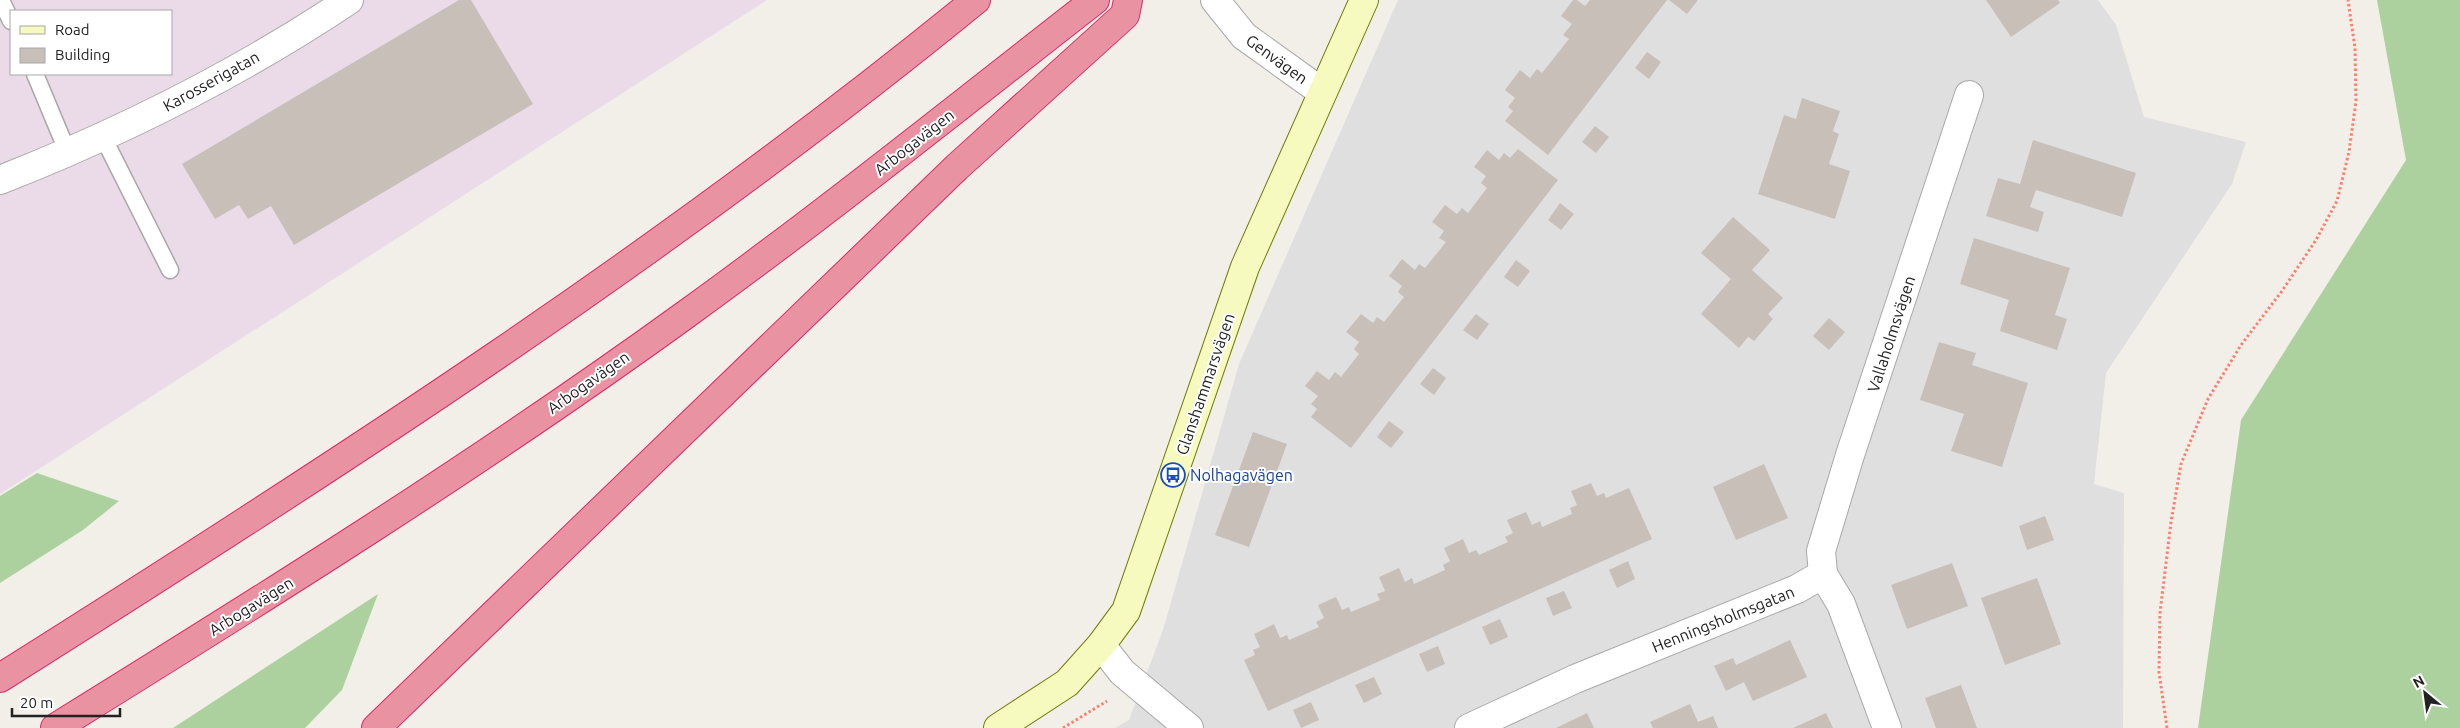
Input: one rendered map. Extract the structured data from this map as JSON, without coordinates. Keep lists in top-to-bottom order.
{
  "streets": {
    "highway": ["Arbogavägen"],
    "street": [
      "Genvägen",
      "Karosserigatan",
      "Vallaholmsvägen",
      "Glanshammarsvägen",
      "Henningsholmsgatan"
    ]
  },
  "crossings": [
    ["Genvägen", "Glanshammarsvägen"],
    ["Vallaholmsvägen", "Henningsholmsgatan"]
  ],
  "places": {
    "bus stop": ["Nolhagavägen"]
  },
  "legend": ["Road", "Building"],
  "scale_bar": "20 m",
  "north": "top left"
}
